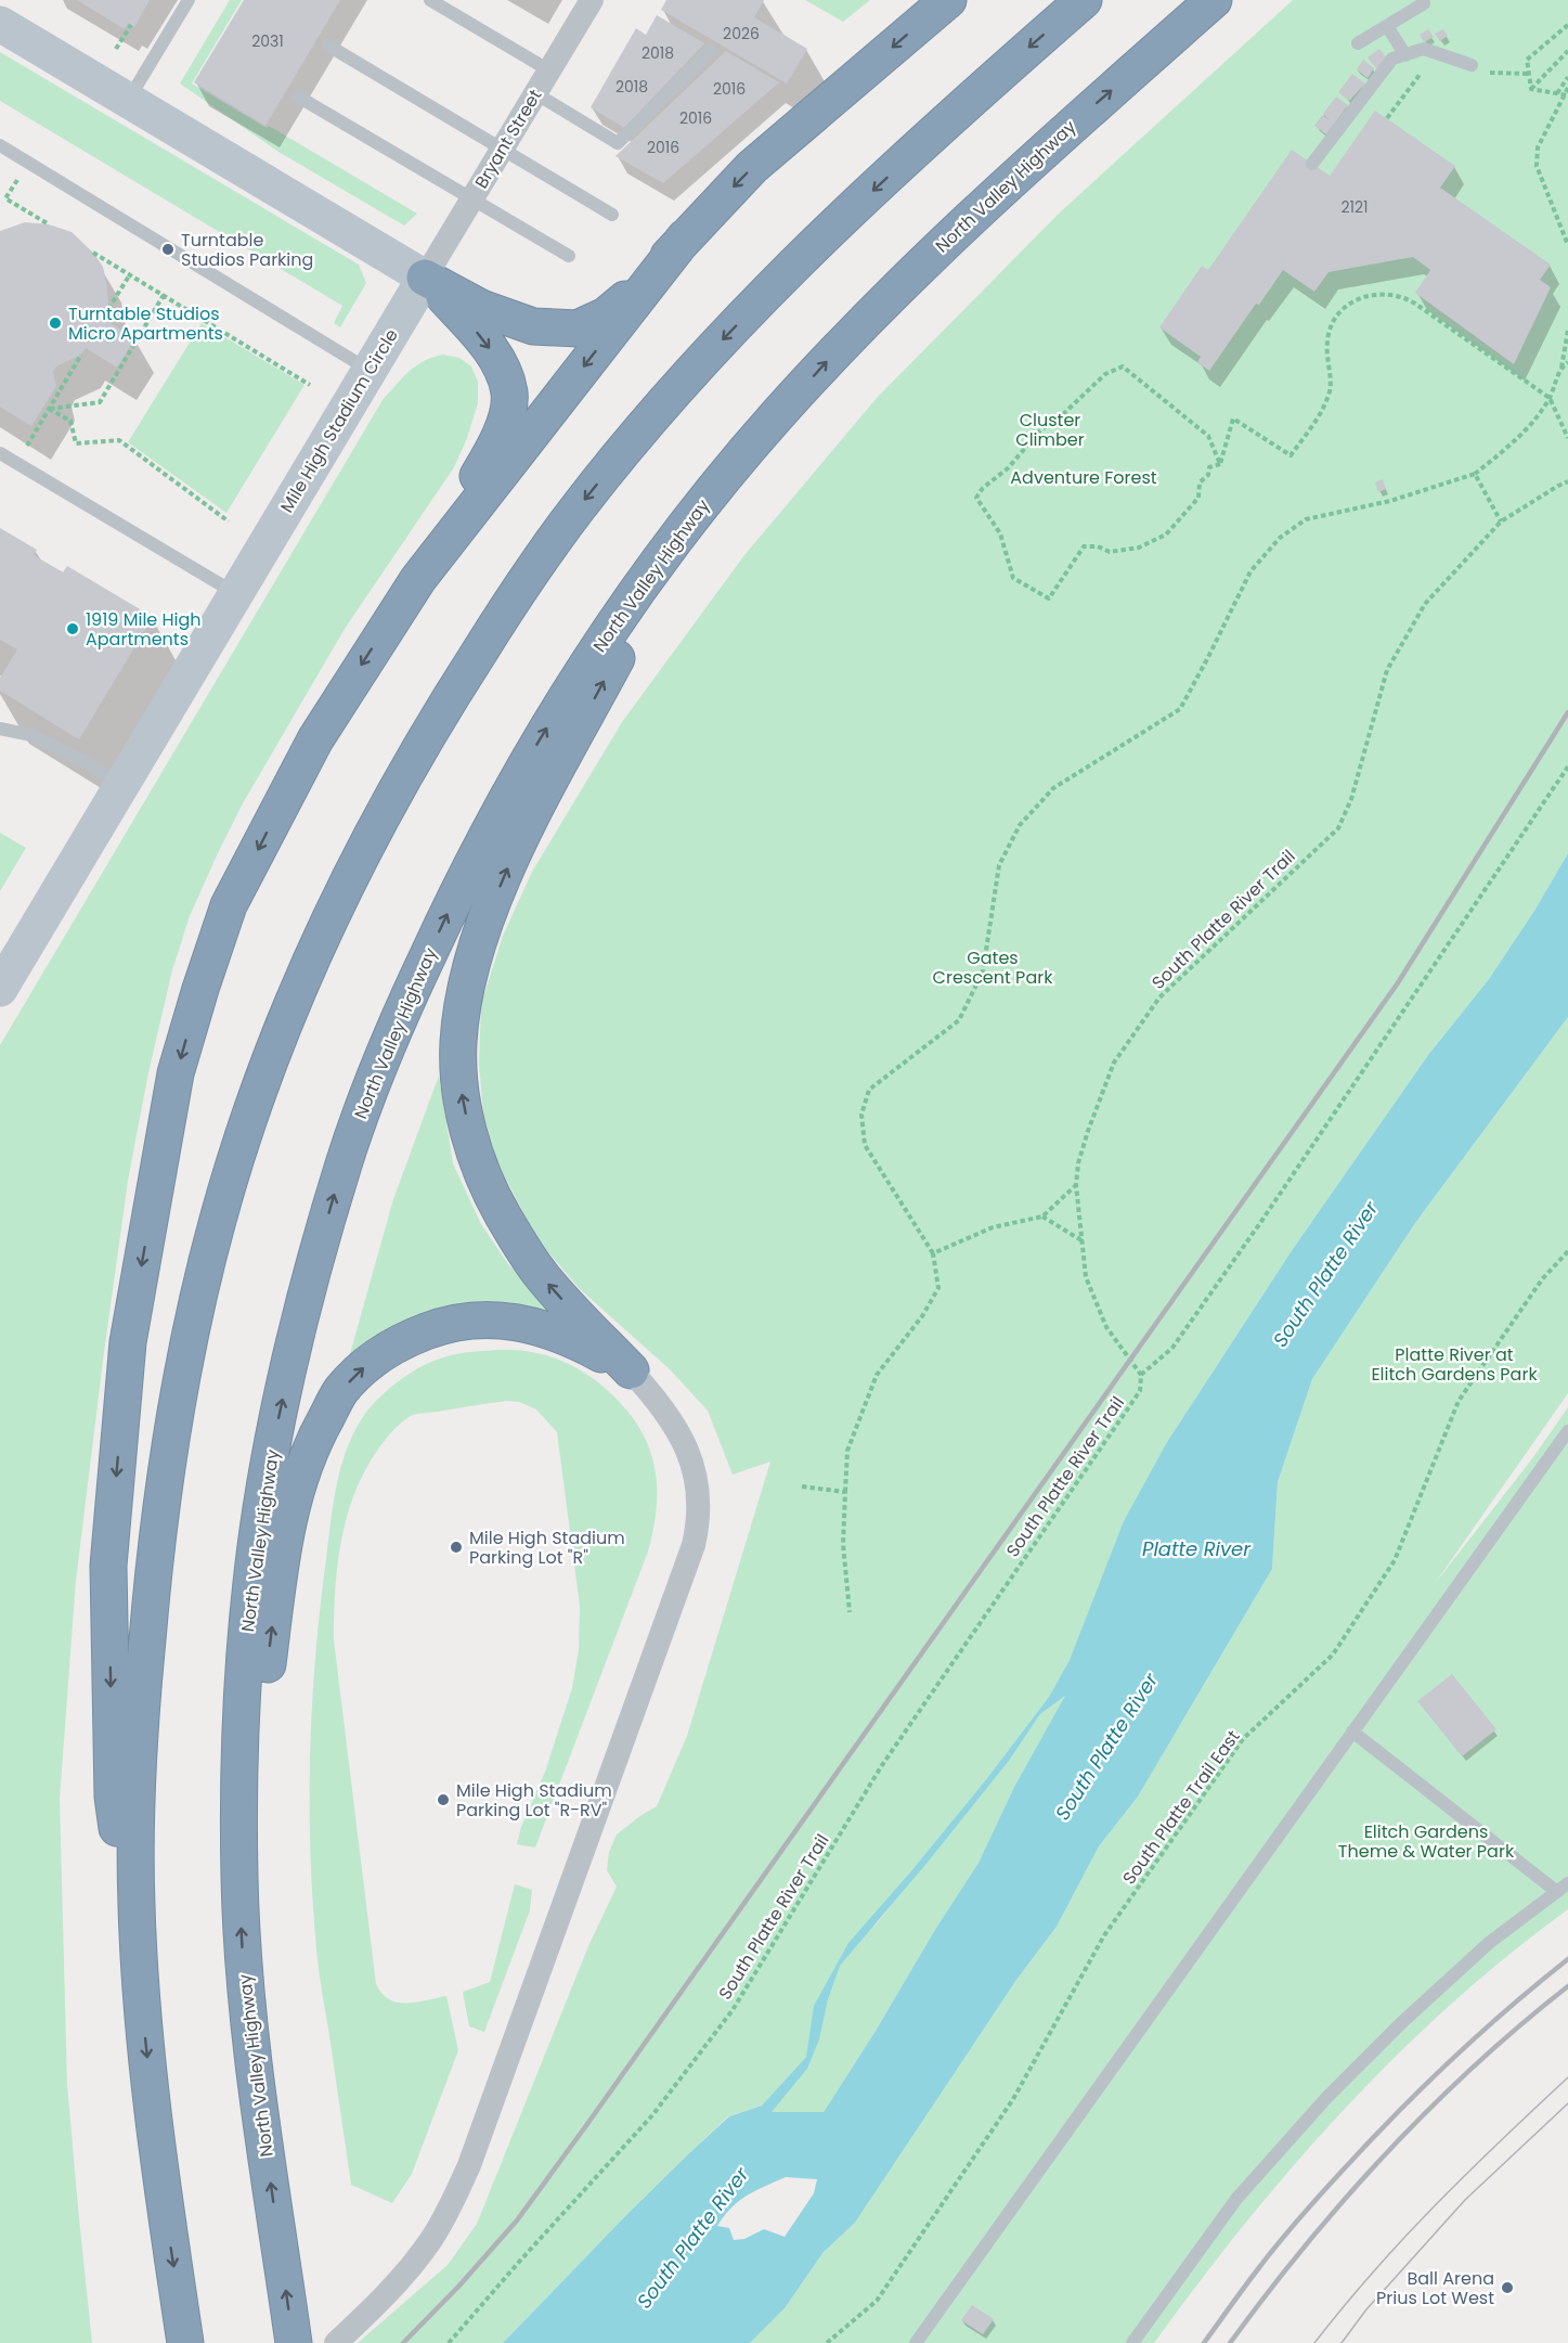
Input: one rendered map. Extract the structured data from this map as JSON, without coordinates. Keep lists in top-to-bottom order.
{
  "streets": {
    "highway": ["North Valley Highway"],
    "street": ["Bryant Street", "Mile High Stadium Circle"],
    "path": ["South Platte River Trail", "South Platte Trail East"]
  },
  "crossings": [
    ["Bryant Street", "Mile High Stadium Circle"]
  ],
  "water": ["South Platte River", "Platte River"],
  "parks": [
    "Cluster Climber",
    "Adventure Forest",
    "Gates Crescent Park",
    "Platte River at Elitch Gardens Park",
    "Elitch Gardens Theme & Water Park"
  ],
  "places": [
    "Turntable Studios Parking",
    "Turntable Studios Micro Apartments",
    "1919 Mile High Apartments",
    "Mile High Stadium Parking Lot \"R\"",
    "Mile High Stadium Parking Lot \"R-RV\"",
    "Ball Arena Prius Lot West"
  ],
  "house_numbers": [
    "2026",
    "2031",
    "2018",
    "2018",
    "2016",
    "2016",
    "2016",
    "2121"
  ]
}
